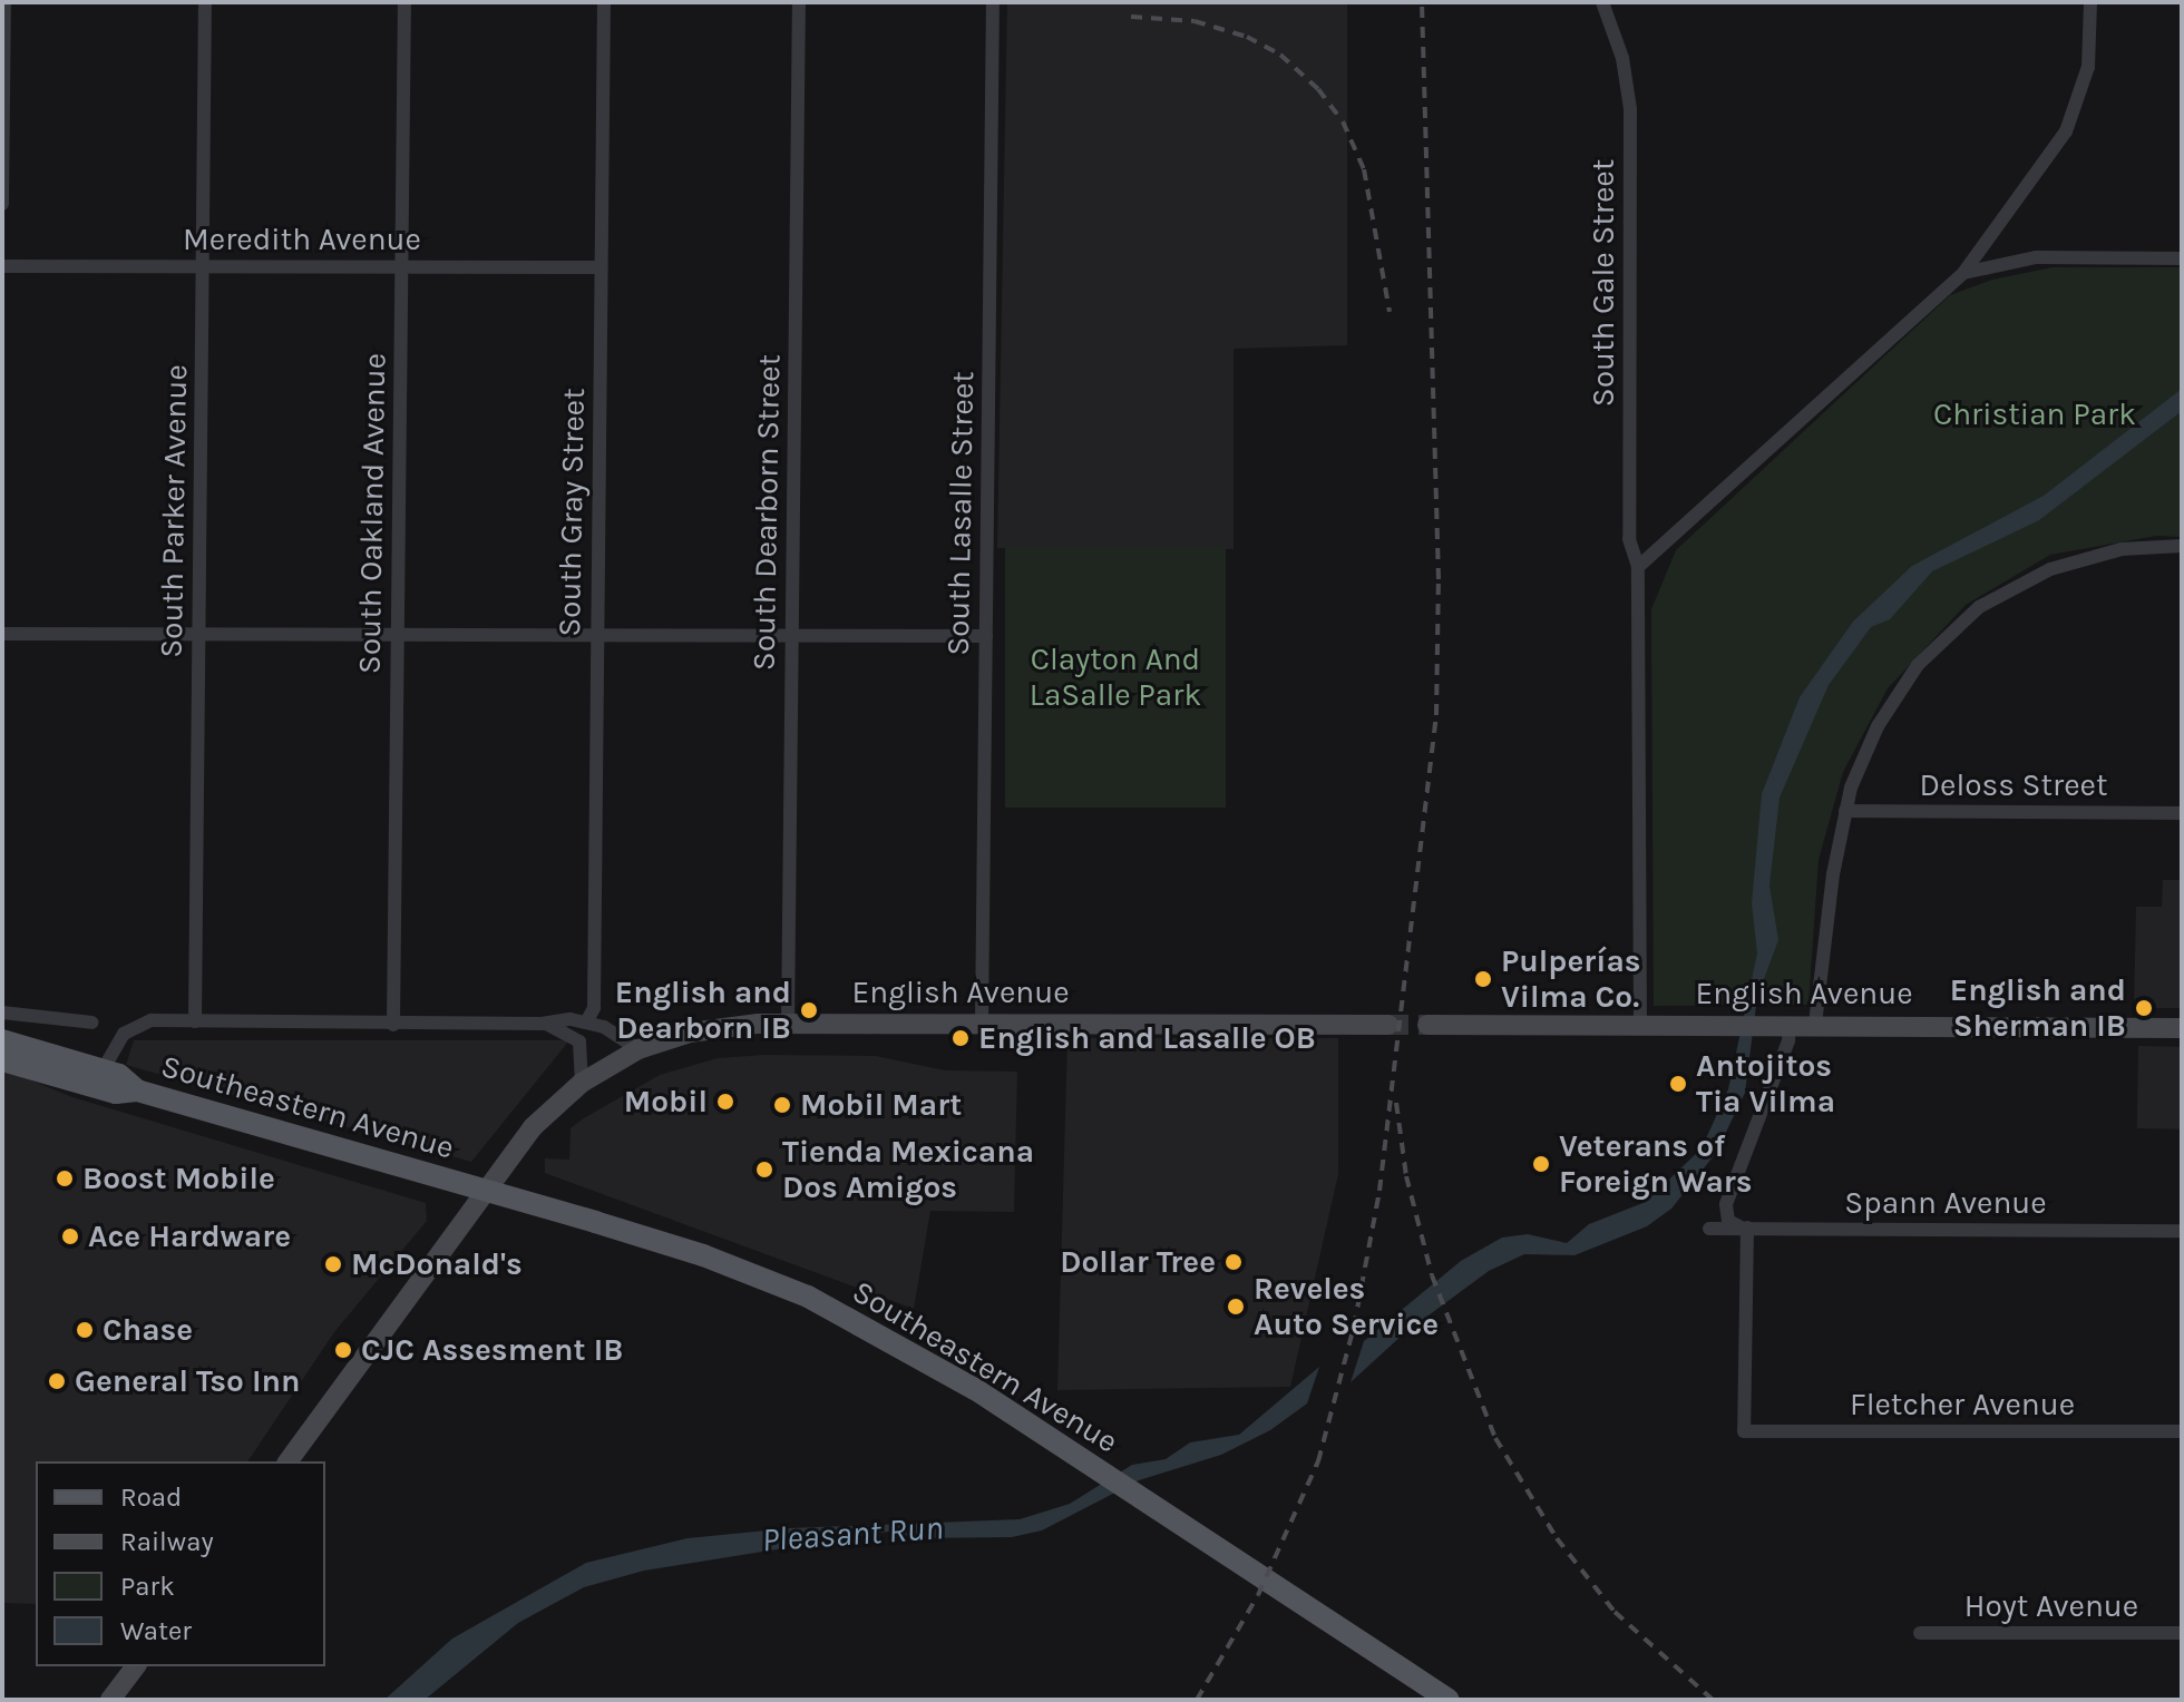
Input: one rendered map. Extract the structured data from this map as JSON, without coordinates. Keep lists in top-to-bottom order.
{
  "streets": {
    "main road": ["English Avenue", "Southeastern Avenue"],
    "street": [
      "Meredith Avenue",
      "South Gale Street",
      "South Parker Avenue",
      "South Gray Street",
      "South Dearborn Street",
      "South Oakland Avenue",
      "South Lasalle Street",
      "Deloss Street",
      "Spann Avenue",
      "Fletcher Avenue",
      "Hoyt Avenue"
    ]
  },
  "crossings": [
    ["Meredith Avenue", "South Parker Avenue"],
    ["Meredith Avenue", "South Gray Street"],
    ["Meredith Avenue", "South Oakland Avenue"],
    ["South Gale Street", "English Avenue"],
    ["South Dearborn Street", "English Avenue"],
    ["South Lasalle Street", "English Avenue"],
    ["English Avenue", "Southeastern Avenue"],
    ["Spann Avenue", "Fletcher Avenue"]
  ],
  "water": ["Pleasant Run"],
  "parks": ["Christian Park", "Clayton And LaSalle Park"],
  "places": [
    "Pulperías Vilma Co.",
    "English and Sherman IB",
    "English and Dearborn IB",
    "English and Lasalle OB",
    "Antojitos Tia Vilma",
    "Mobil",
    "Mobil Mart",
    "Veterans of Foreign Wars",
    "Tienda Mexicana Dos Amigos",
    "Boost Mobile",
    "Ace Hardware",
    "Dollar Tree",
    "McDonald's",
    "Reveles Auto Service",
    "Chase",
    "CJC Assesment IB",
    "General Tso Inn"
  ],
  "legend": [
    "Road",
    "Railway",
    "Park",
    "Water"
  ]
}
